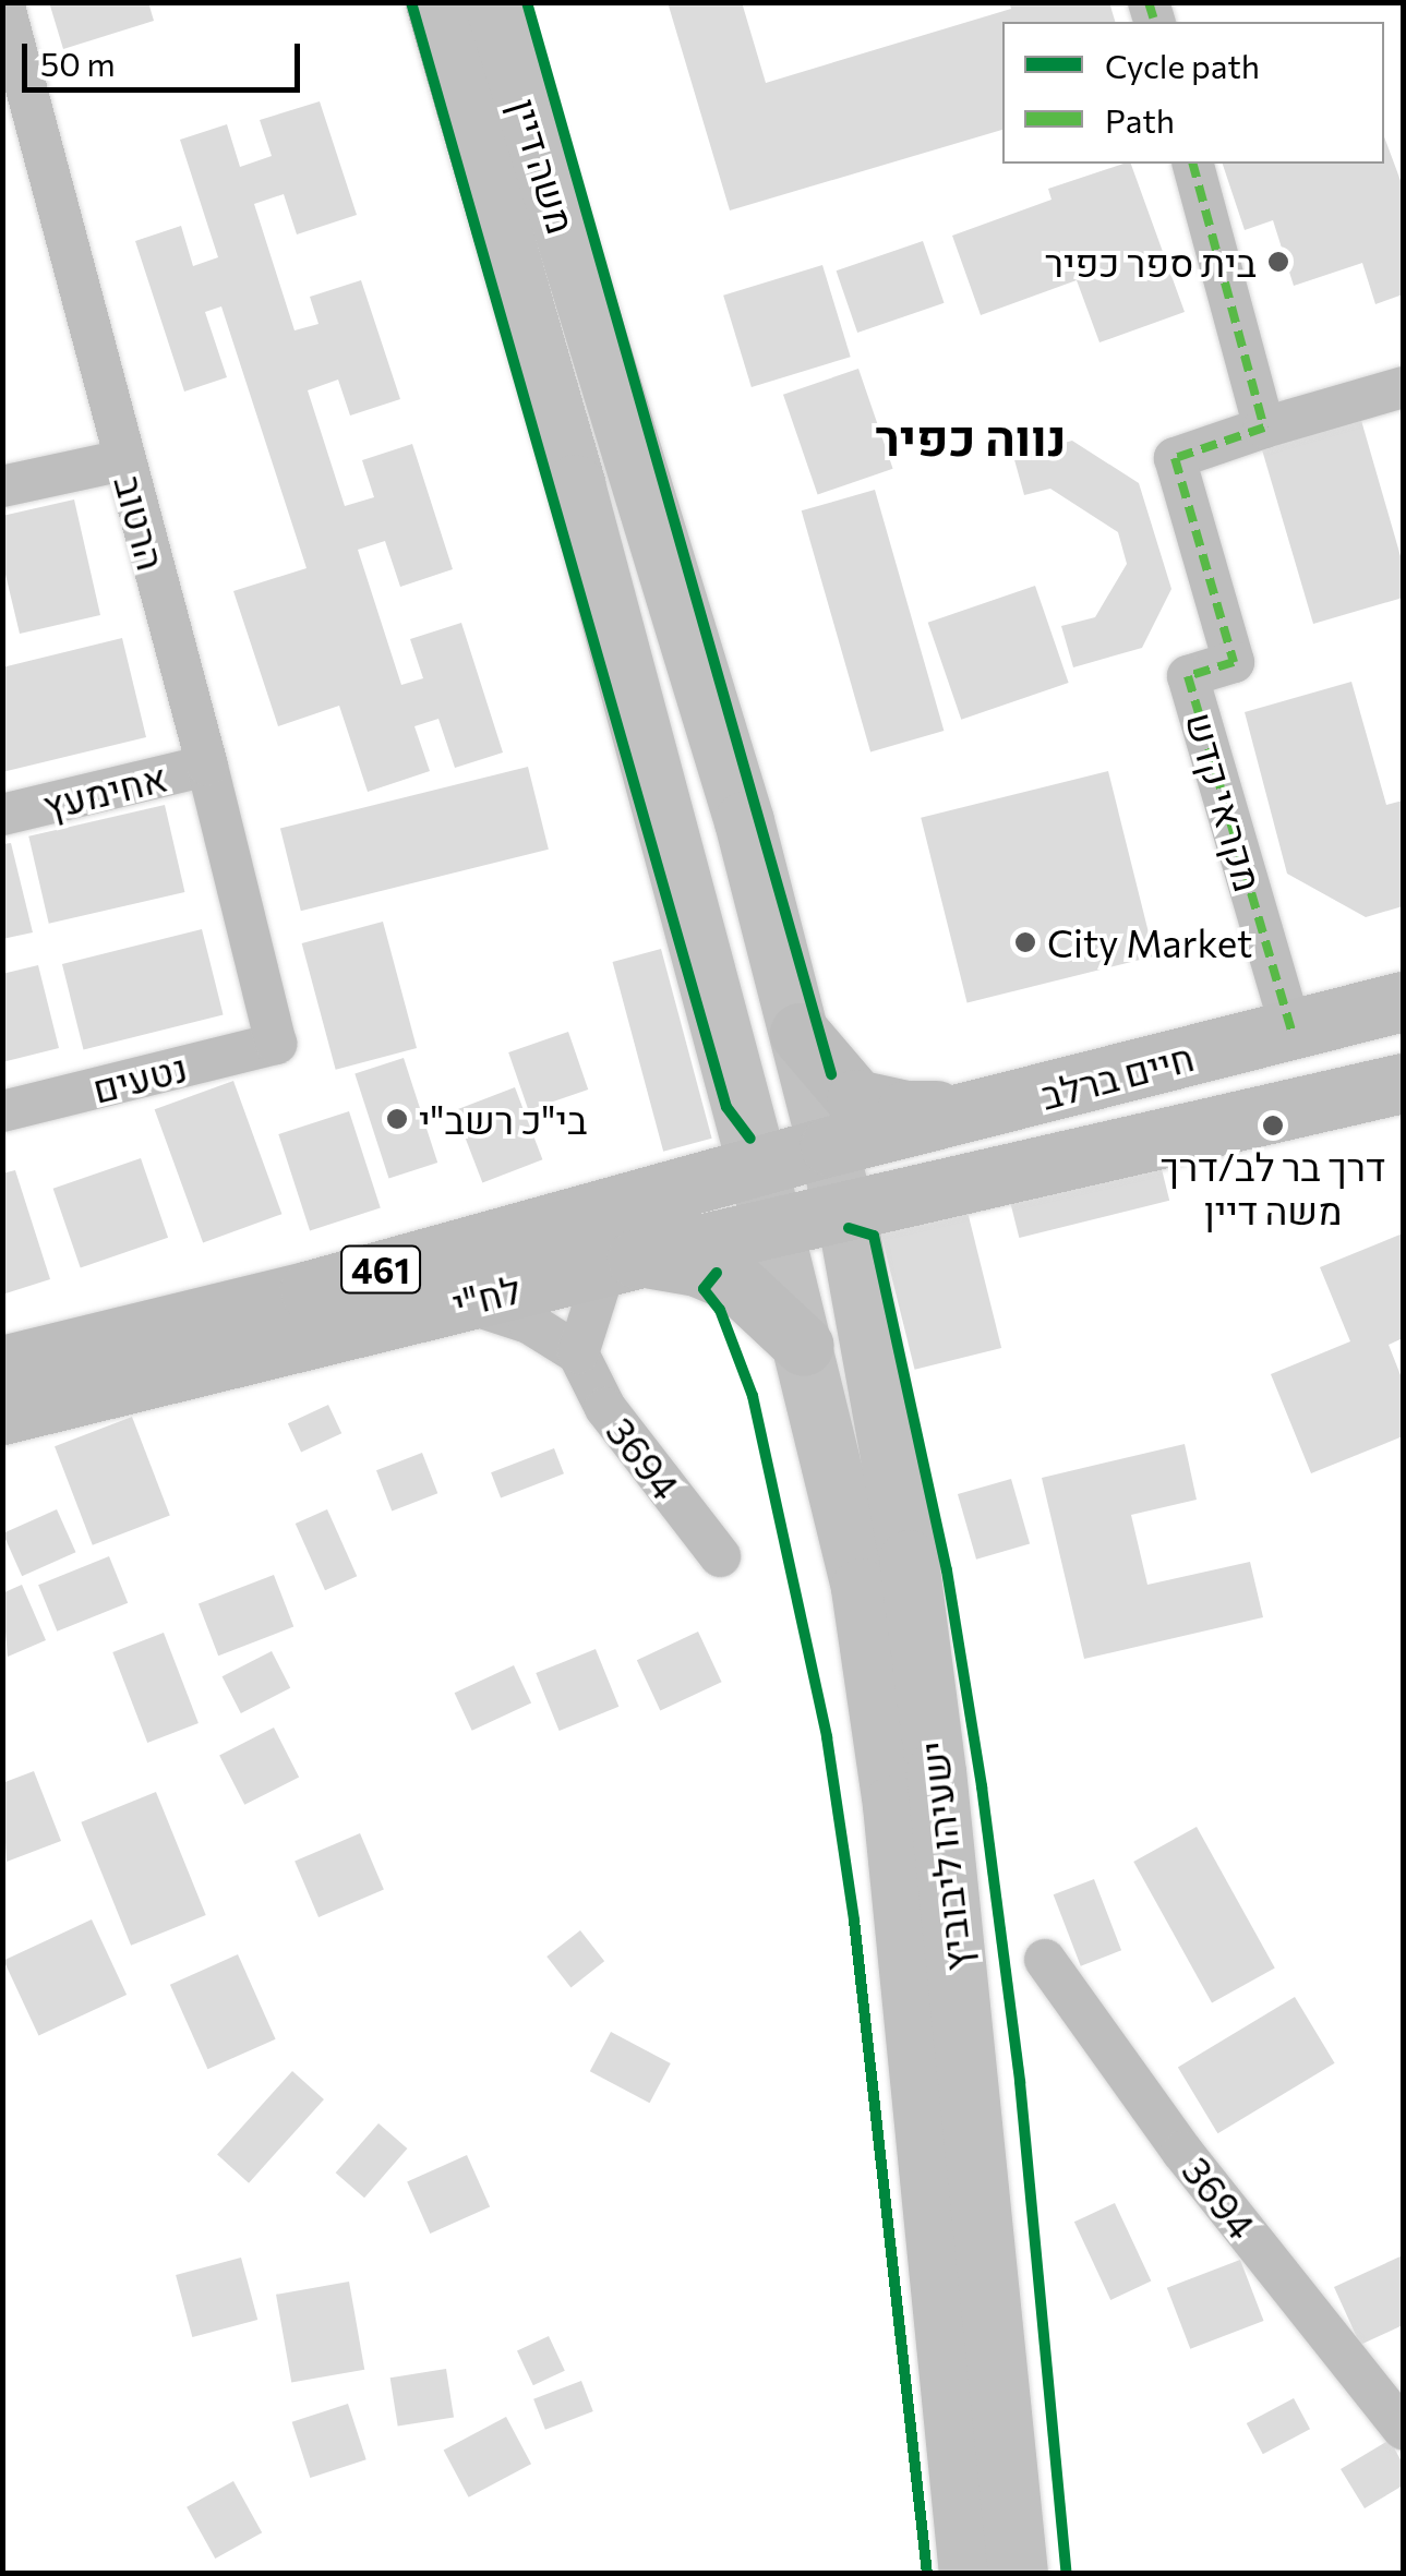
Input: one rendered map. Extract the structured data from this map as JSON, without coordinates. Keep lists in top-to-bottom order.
{
  "streets": {
    "main road": ["חיים ברלב", "461", "לח\"י"],
    "street": [
      "משה דיין",
      "הרטוב",
      "אחימעץ",
      "מקראי קדש",
      "נטעים",
      "3694",
      "ישעיהו ליבוביץ"
    ]
  },
  "crossings": [
    ["משה דיין", "חיים ברלב"],
    ["משה דיין", "לח\"י"],
    ["משה דיין", "ישעיהו ליבוביץ"],
    ["הרטוב", "אחימעץ"],
    ["הרטוב", "נטעים"],
    ["מקראי קדש", "חיים ברלב"],
    ["חיים ברלב", "לח\"י"],
    ["חיים ברלב", "ישעיהו ליבוביץ"],
    ["לח\"י", "ישעיהו ליבוביץ"]
  ],
  "districts": ["נווה כפיר"],
  "places": [
    "בית ספר כפיר",
    "City Market",
    "בי\"כ רשב\"י",
    "דרך בר לב/דרך משה דיין"
  ],
  "legend": ["Cycle path", "Path"],
  "scale_bar": "50 m"
}
